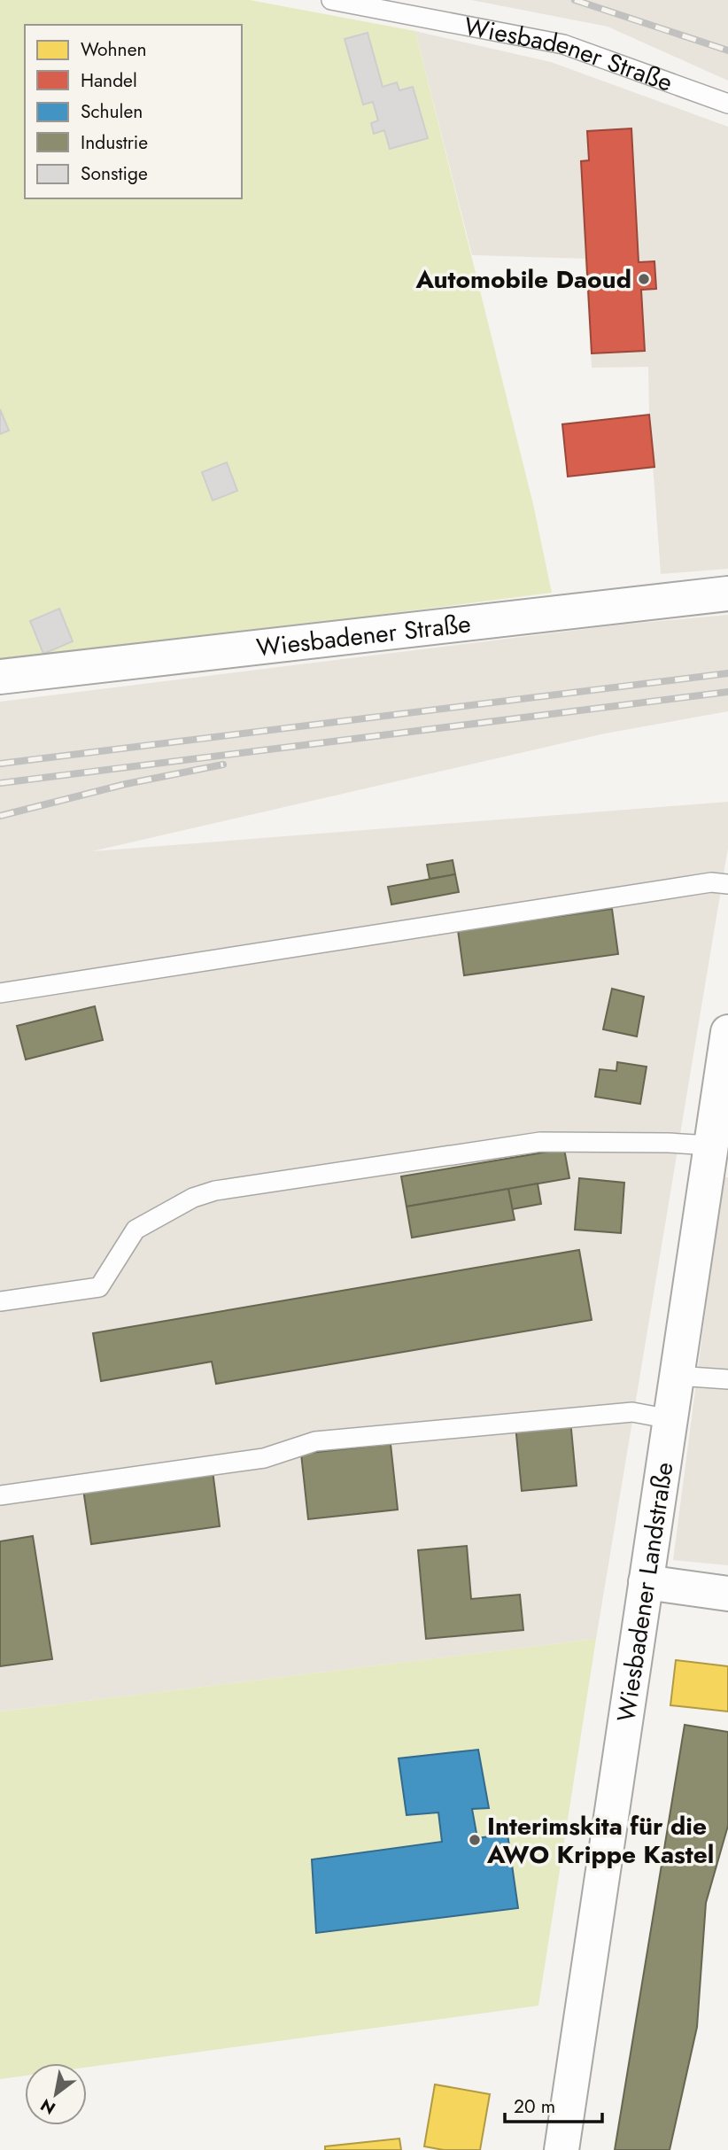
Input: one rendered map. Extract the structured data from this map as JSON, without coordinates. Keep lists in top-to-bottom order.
{
  "streets": {
    "main road": ["Wiesbadener Straße", "Wiesbadener Landstraße"]
  },
  "places": ["Automobile Daoud", "Interimskita für die AWO Krippe Kastel"],
  "legend": [
    "Wohnen",
    "Handel",
    "Schulen",
    "Industrie",
    "Sonstige"
  ],
  "scale_bar": "20 m",
  "north": "bottom left"
}
